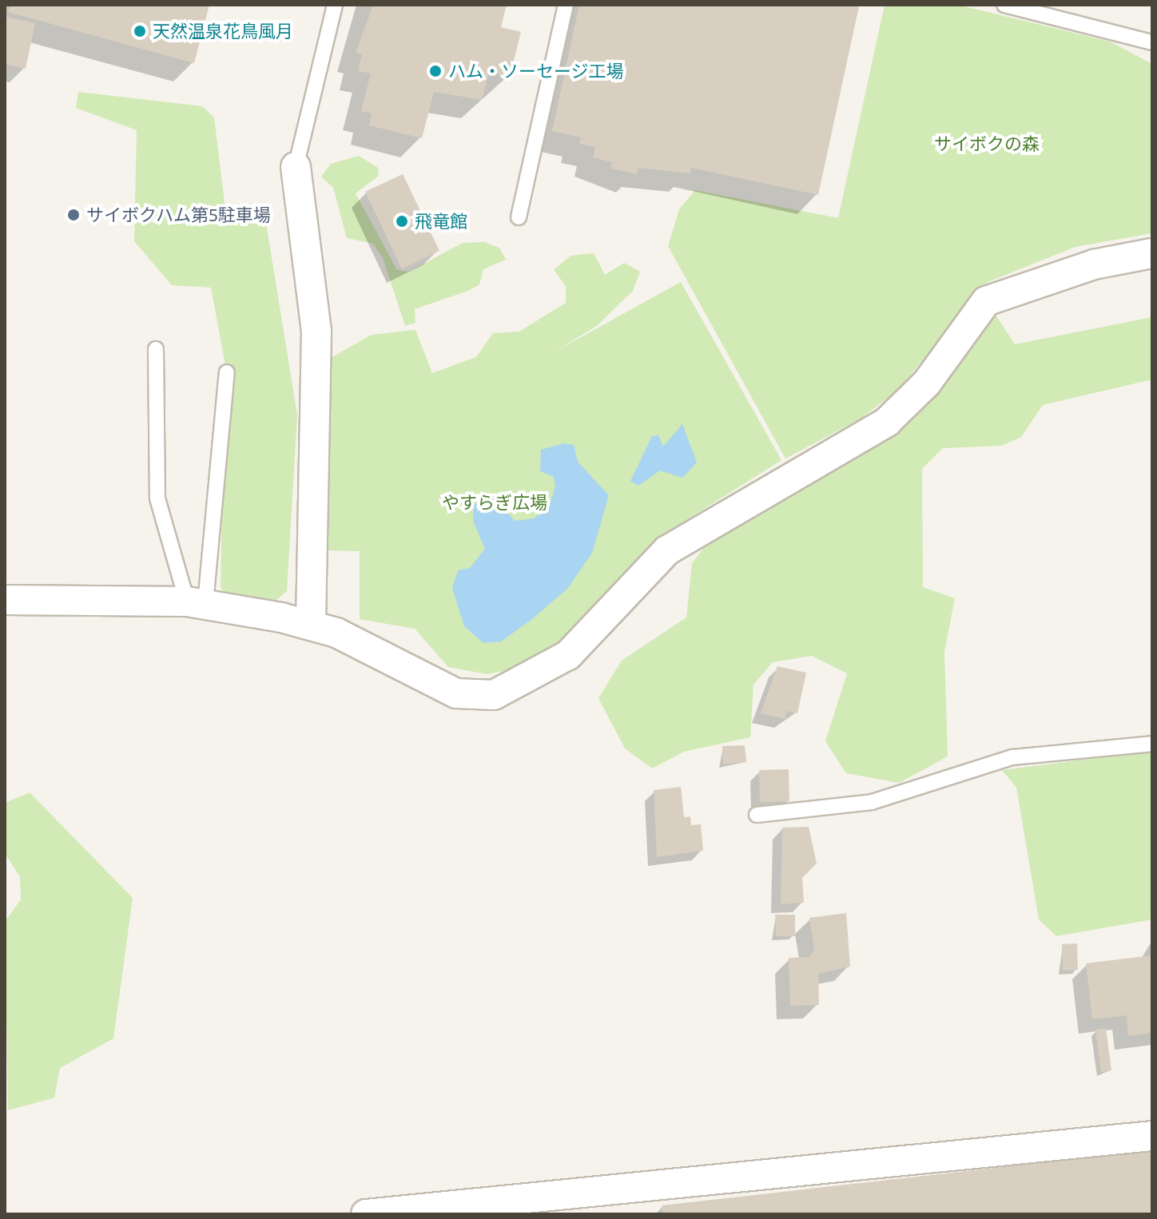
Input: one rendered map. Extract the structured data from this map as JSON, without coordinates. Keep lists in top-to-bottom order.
{
  "parks": ["サイボクの森", "やすらぎ広場"],
  "places": [
    "天然温泉花鳥風月",
    "ハム・ソーセージ工場",
    "サイボクハム第5駐車場",
    "飛竜館"
  ]
}
